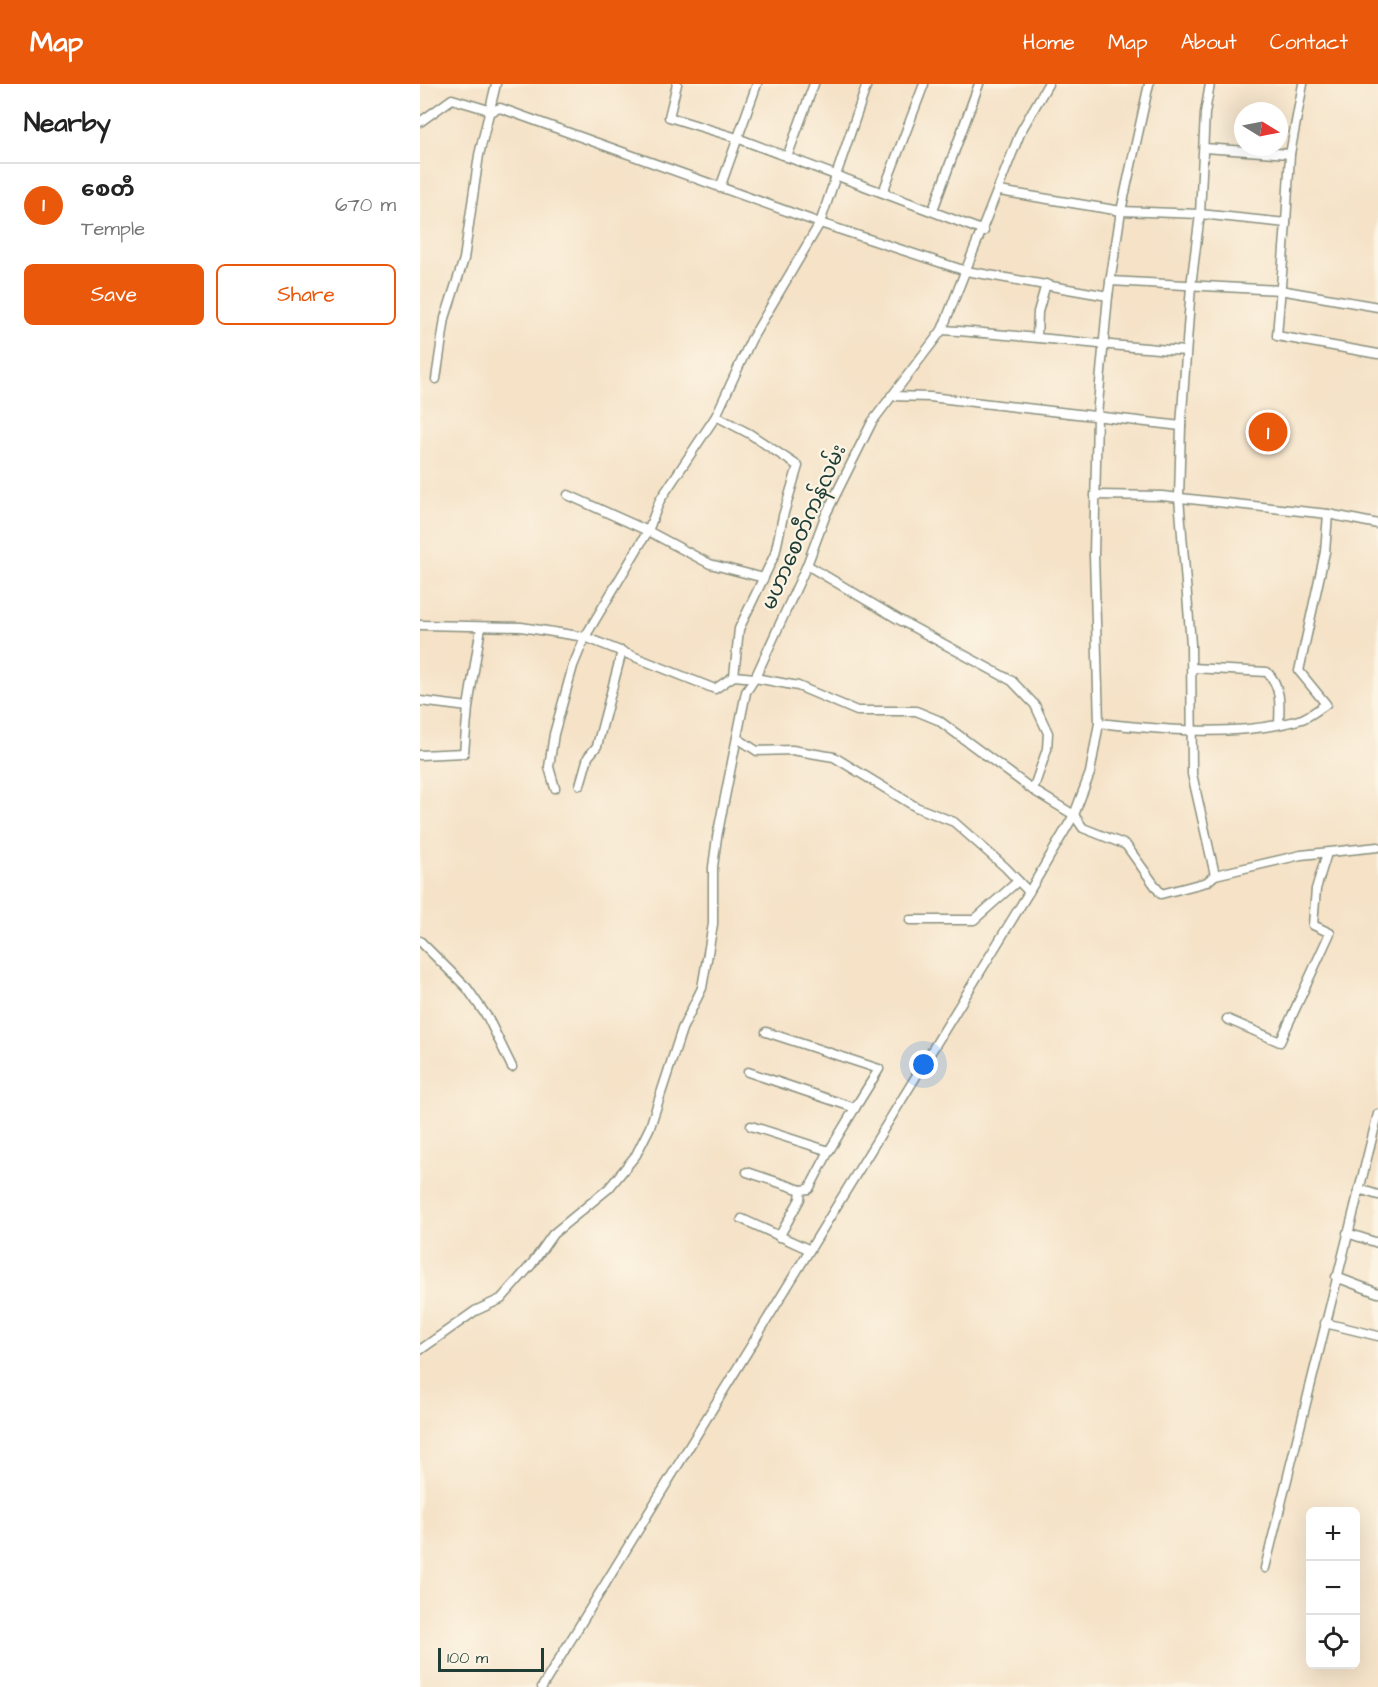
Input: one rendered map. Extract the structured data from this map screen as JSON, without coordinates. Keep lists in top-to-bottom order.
{
  "streets": {
    "street": ["မဟာစေတီကန်လမ်း"]
  },
  "scale_bar": "100 m",
  "north": "right",
  "page": {
    "header": "Map",
    "nav": [
      "Home",
      "Map",
      "About",
      "Contact"
    ],
    "heading": "Nearby",
    "list": [
      {
        "mark": "1",
        "name": "စေတီ",
        "note": "Temple",
        "value": "670 m"
      }
    ],
    "buttons": ["Save", "Share"],
    "pins": "1",
    "map_buttons": ["+", "−"],
    "scale": "100 m"
  }
}
